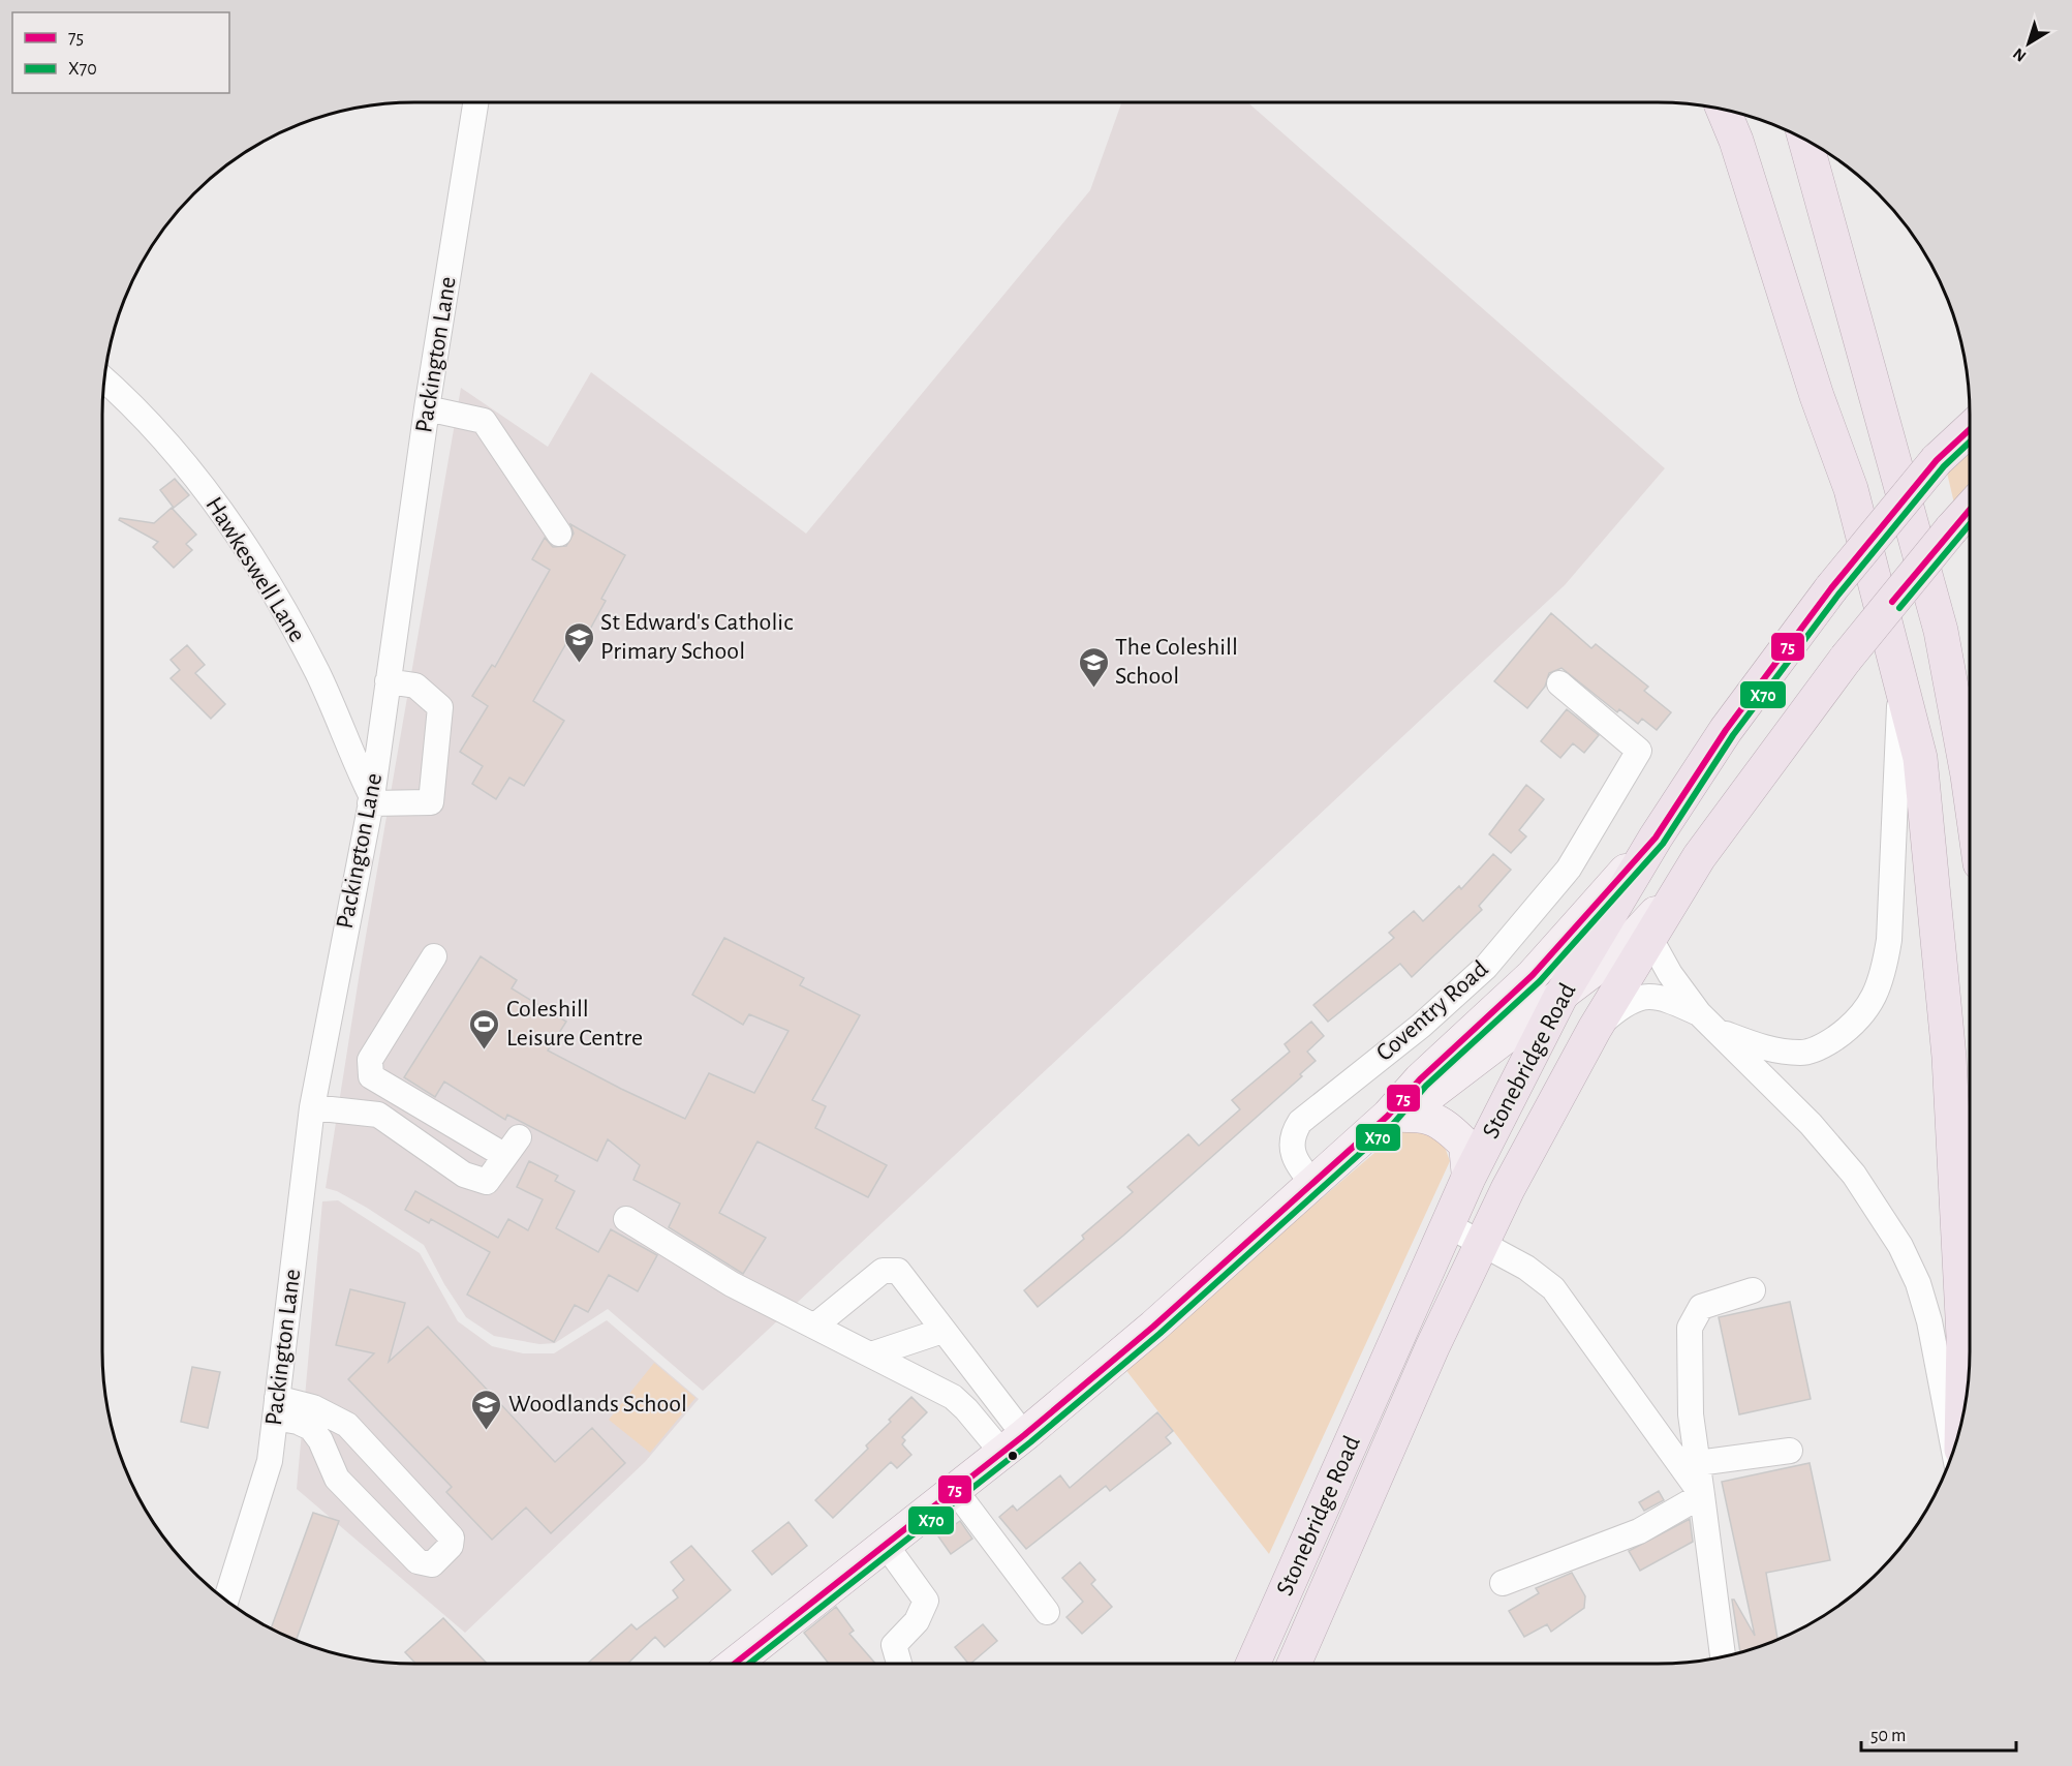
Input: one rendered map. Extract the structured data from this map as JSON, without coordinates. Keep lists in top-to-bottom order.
{
  "streets": {
    "highway": ["Stonebridge Road"],
    "street": ["Packington Lane", "Hawkeswell Lane", "Coventry Road"]
  },
  "crossings": [
    ["Packington Lane", "Hawkeswell Lane"]
  ],
  "places": {
    "school or university": ["St Edward's Catholic Primary School", "The Coleshill School", "Woodlands School"],
    "sports": ["Coleshill Leisure Centre"]
  },
  "lines": ["transit line 75", "transit line X70"],
  "legend": ["75", "X70"],
  "scale_bar": "50 m",
  "north": "bottom left"
}
